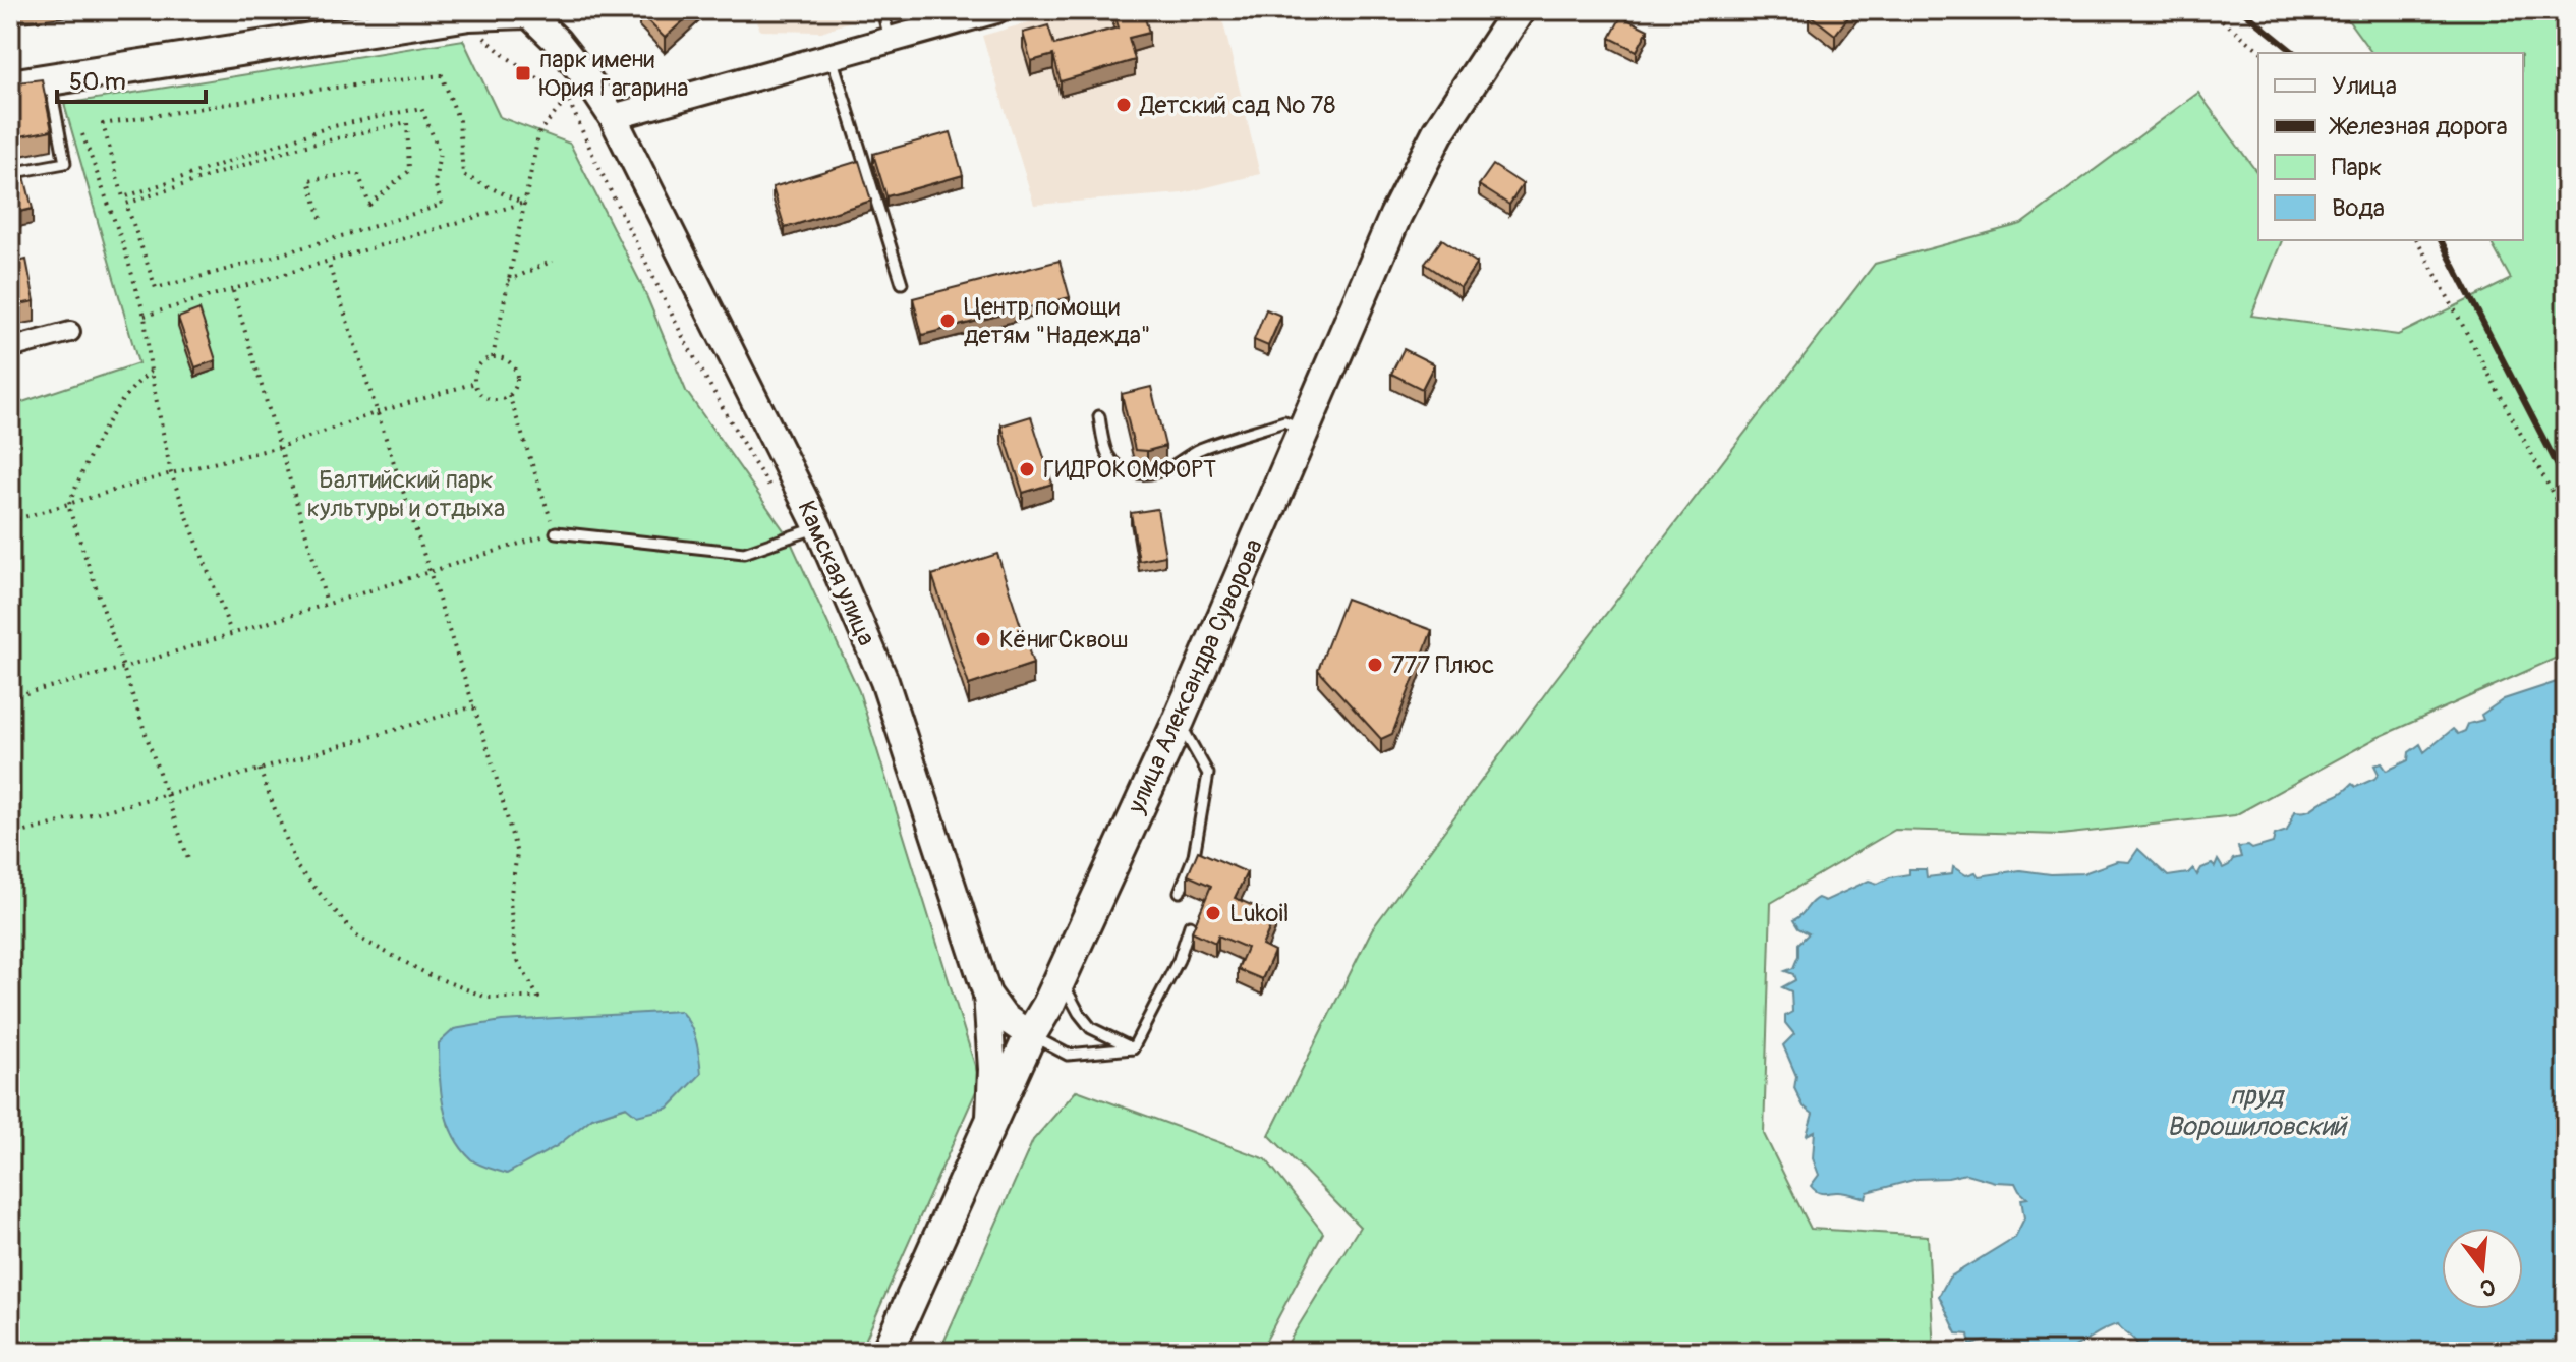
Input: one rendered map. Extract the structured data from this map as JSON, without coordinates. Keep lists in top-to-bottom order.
{
  "streets": {
    "main road": ["Камская улица", "улица Александра Суворова"]
  },
  "crossings": [
    ["Камская улица", "улица Александра Суворова"]
  ],
  "water": ["пруд Ворошиловский"],
  "parks": ["Балтийский парк культуры и отдыха"],
  "places": {
    "transit": ["парк имени Юрия Гагарина"],
    "other": [
      "Детский сад № 78",
      "Центр помощи детям \"Надежда\"",
      "ГИДРОКОМФОРТ",
      "КёнигСквош",
      "777 Плюс",
      "Lukoil"
    ]
  },
  "legend": [
    "Улица",
    "Железная дорога",
    "Парк",
    "Вода"
  ],
  "scale_bar": "50 m",
  "north": "bottom"
}
